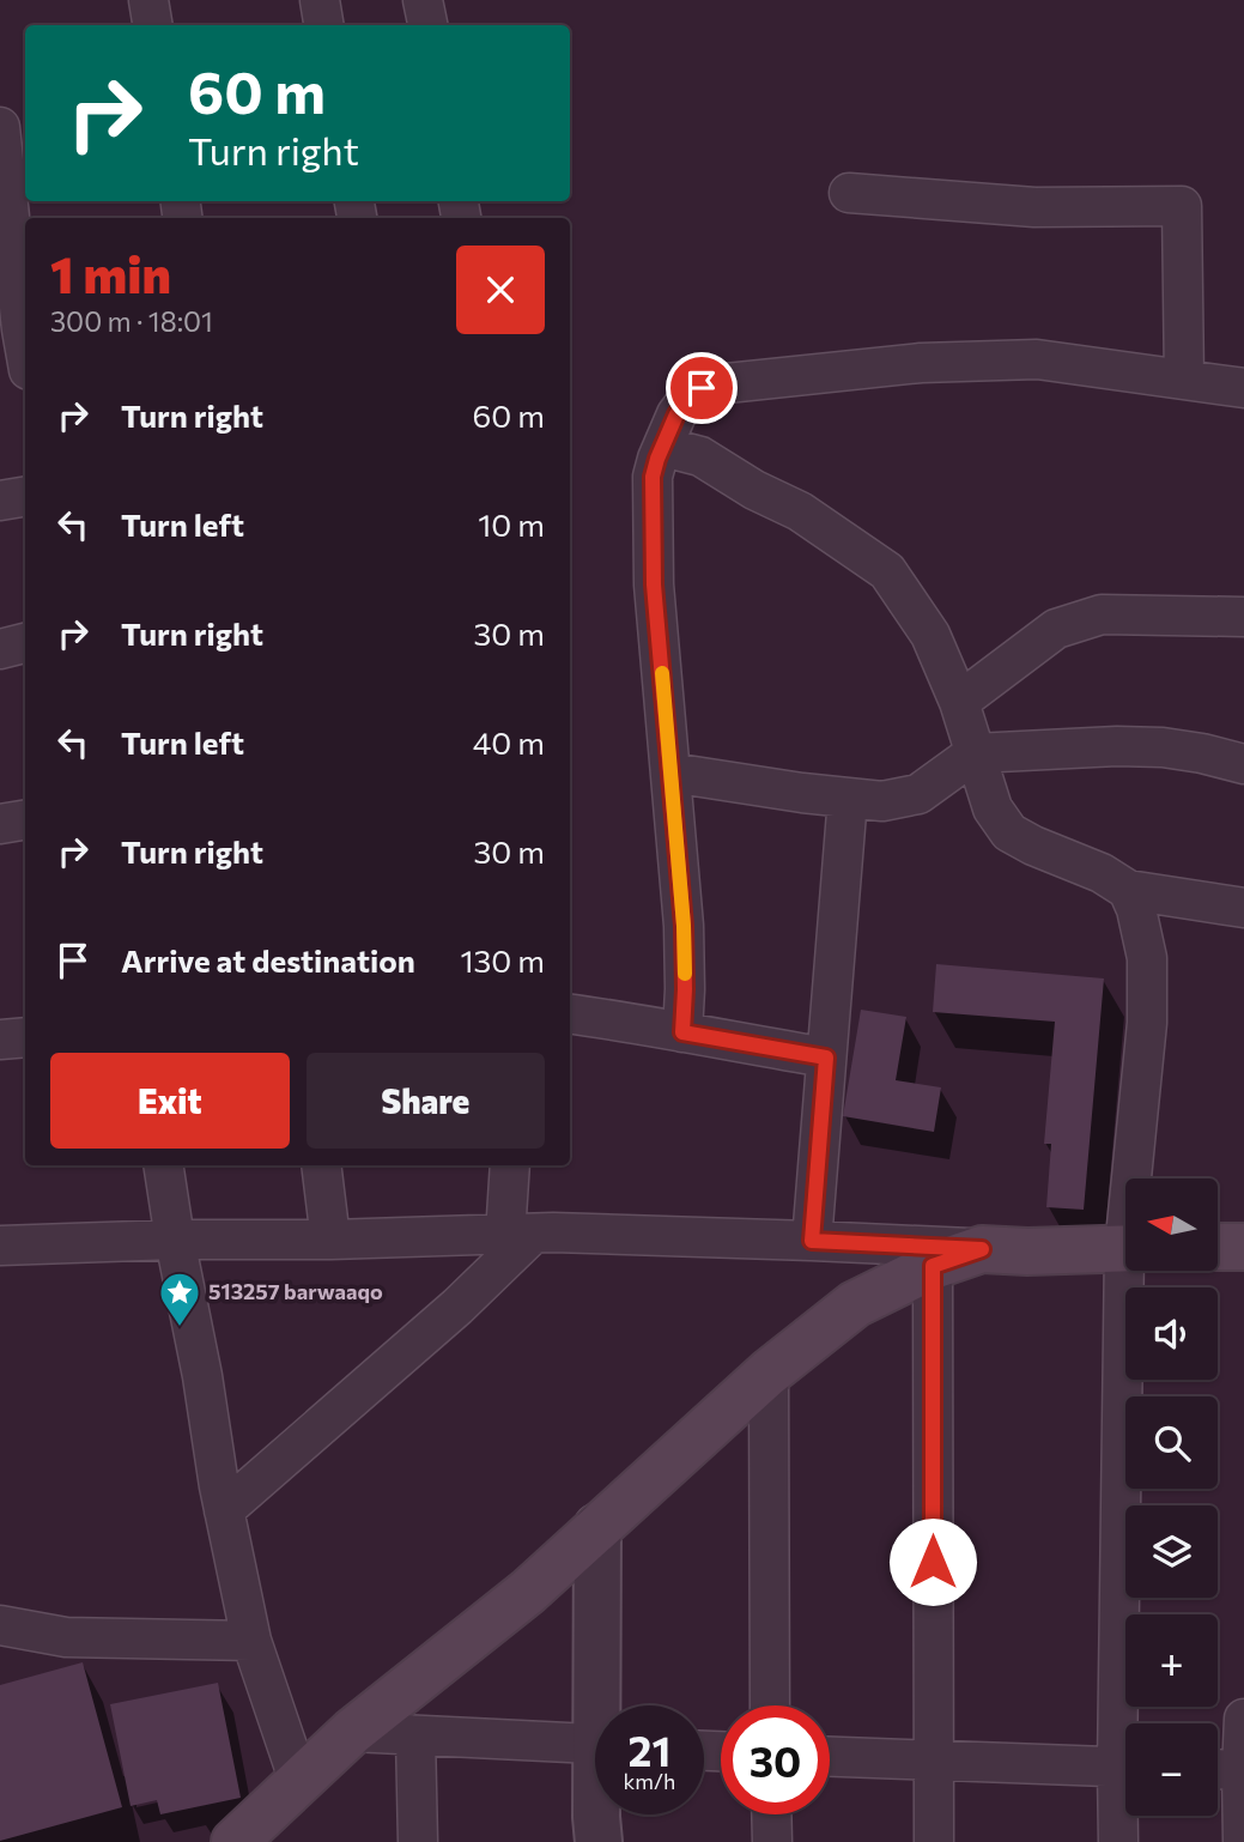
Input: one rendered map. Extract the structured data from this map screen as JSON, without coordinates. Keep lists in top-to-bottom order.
{
  "places": {
    "place": ["513257 barwaaqo"]
  },
  "north": "left",
  "page": {
    "turn": ["60 m", "Turn right"],
    "heading": ["1 min", "300 m · 18:01"],
    "list": [
      {
        "name": "Turn right",
        "value": "60 m"
      },
      {
        "name": "Turn left",
        "value": "10 m"
      },
      {
        "name": "Turn right",
        "value": "30 m"
      },
      {
        "name": "Turn left",
        "value": "40 m"
      },
      {
        "name": "Turn right",
        "value": "30 m"
      },
      {
        "name": "Arrive at destination",
        "value": "130 m"
      }
    ],
    "buttons": ["Exit", "Share"],
    "map_buttons": ["+", "−"],
    "speed": "21 km/h",
    "limit": "30"
  }
}
